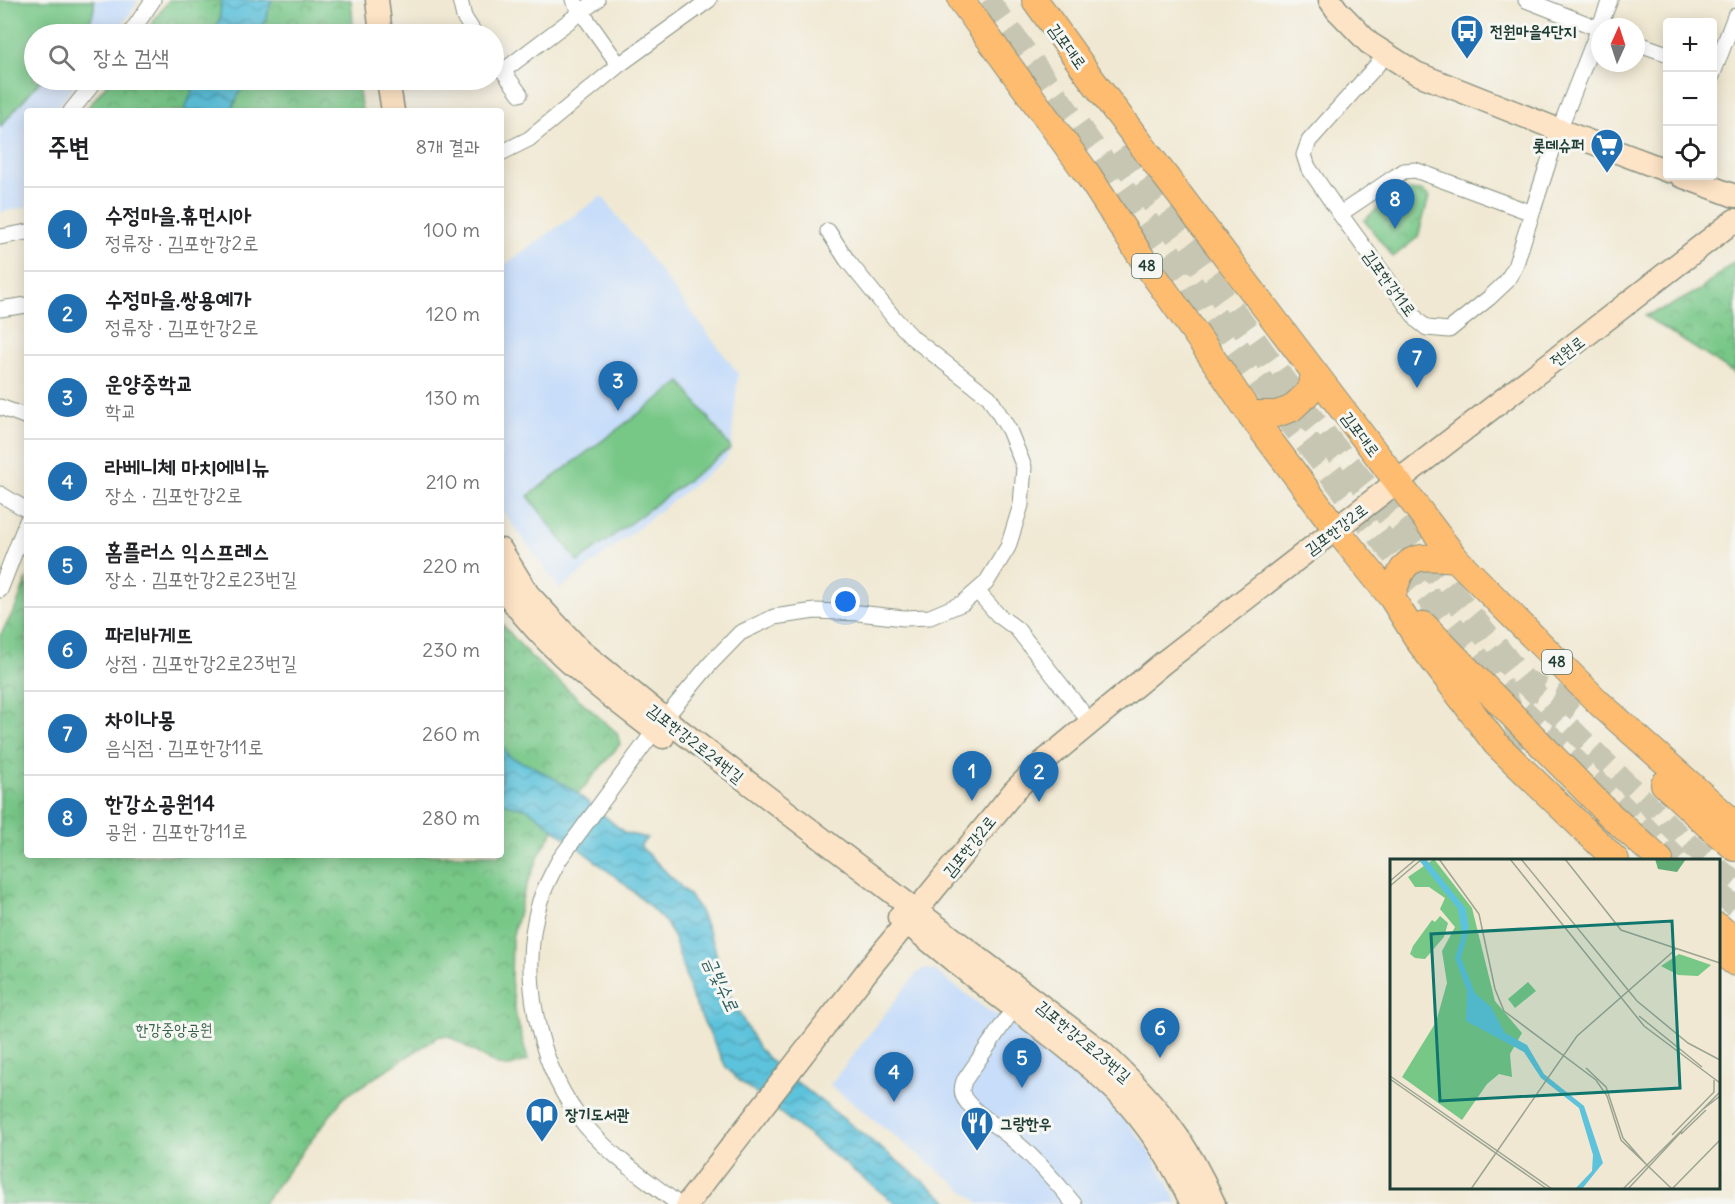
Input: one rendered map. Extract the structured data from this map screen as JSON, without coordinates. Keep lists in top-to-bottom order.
{
  "streets": {
    "main road": ["김포대로", "48"],
    "street": [
      "김포한강11로",
      "전원로",
      "김포한강2로",
      "김포한강2로24번길",
      "김포한강2로23번길"
    ]
  },
  "crossings": [
    ["김포대로", "전원로"],
    ["김포대로", "김포한강2로"],
    ["48", "김포한강2로"],
    ["전원로", "김포한강2로"],
    ["김포한강2로", "김포한강2로24번길"],
    ["김포한강2로", "김포한강2로23번길"],
    ["김포한강2로24번길", "김포한강2로23번길"]
  ],
  "water": ["금빛수로"],
  "parks": ["한강중앙공원"],
  "places": {
    "bus stop": ["전원마을4단지"],
    "supermarket": ["롯데슈퍼"],
    "library": ["장기도서관"],
    "restaurant": ["그랑한우"]
  },
  "north": "top",
  "page": {
    "map_buttons": ["+", "−"],
    "search": "장소 검색",
    "heading": ["주변", "8개 결과"],
    "pins": [
      "8",
      "7",
      "3",
      "1",
      "2",
      "6",
      "5",
      "4"
    ],
    "list": [
      {
        "mark": "1",
        "name": "수정마을.휴먼시아",
        "note": "정류장 · 김포한강2로",
        "value": "100 m"
      },
      {
        "mark": "2",
        "name": "수정마을.쌍용예가",
        "note": "정류장 · 김포한강2로",
        "value": "120 m"
      },
      {
        "mark": "3",
        "name": "운양중학교",
        "note": "학교",
        "value": "130 m"
      },
      {
        "mark": "4",
        "name": "라베니체 마치에비뉴",
        "note": "장소 · 김포한강2로",
        "value": "210 m"
      },
      {
        "mark": "5",
        "name": "홈플러스 익스프레스",
        "note": "장소 · 김포한강2로23번길",
        "value": "220 m"
      },
      {
        "mark": "6",
        "name": "파리바게뜨",
        "note": "상점 · 김포한강2로23번길",
        "value": "230 m"
      },
      {
        "mark": "7",
        "name": "차이나몽",
        "note": "음식점 · 김포한강11로",
        "value": "260 m"
      },
      {
        "mark": "8",
        "name": "한강소공원14",
        "note": "공원 · 김포한강11로",
        "value": "280 m"
      }
    ]
  }
}
